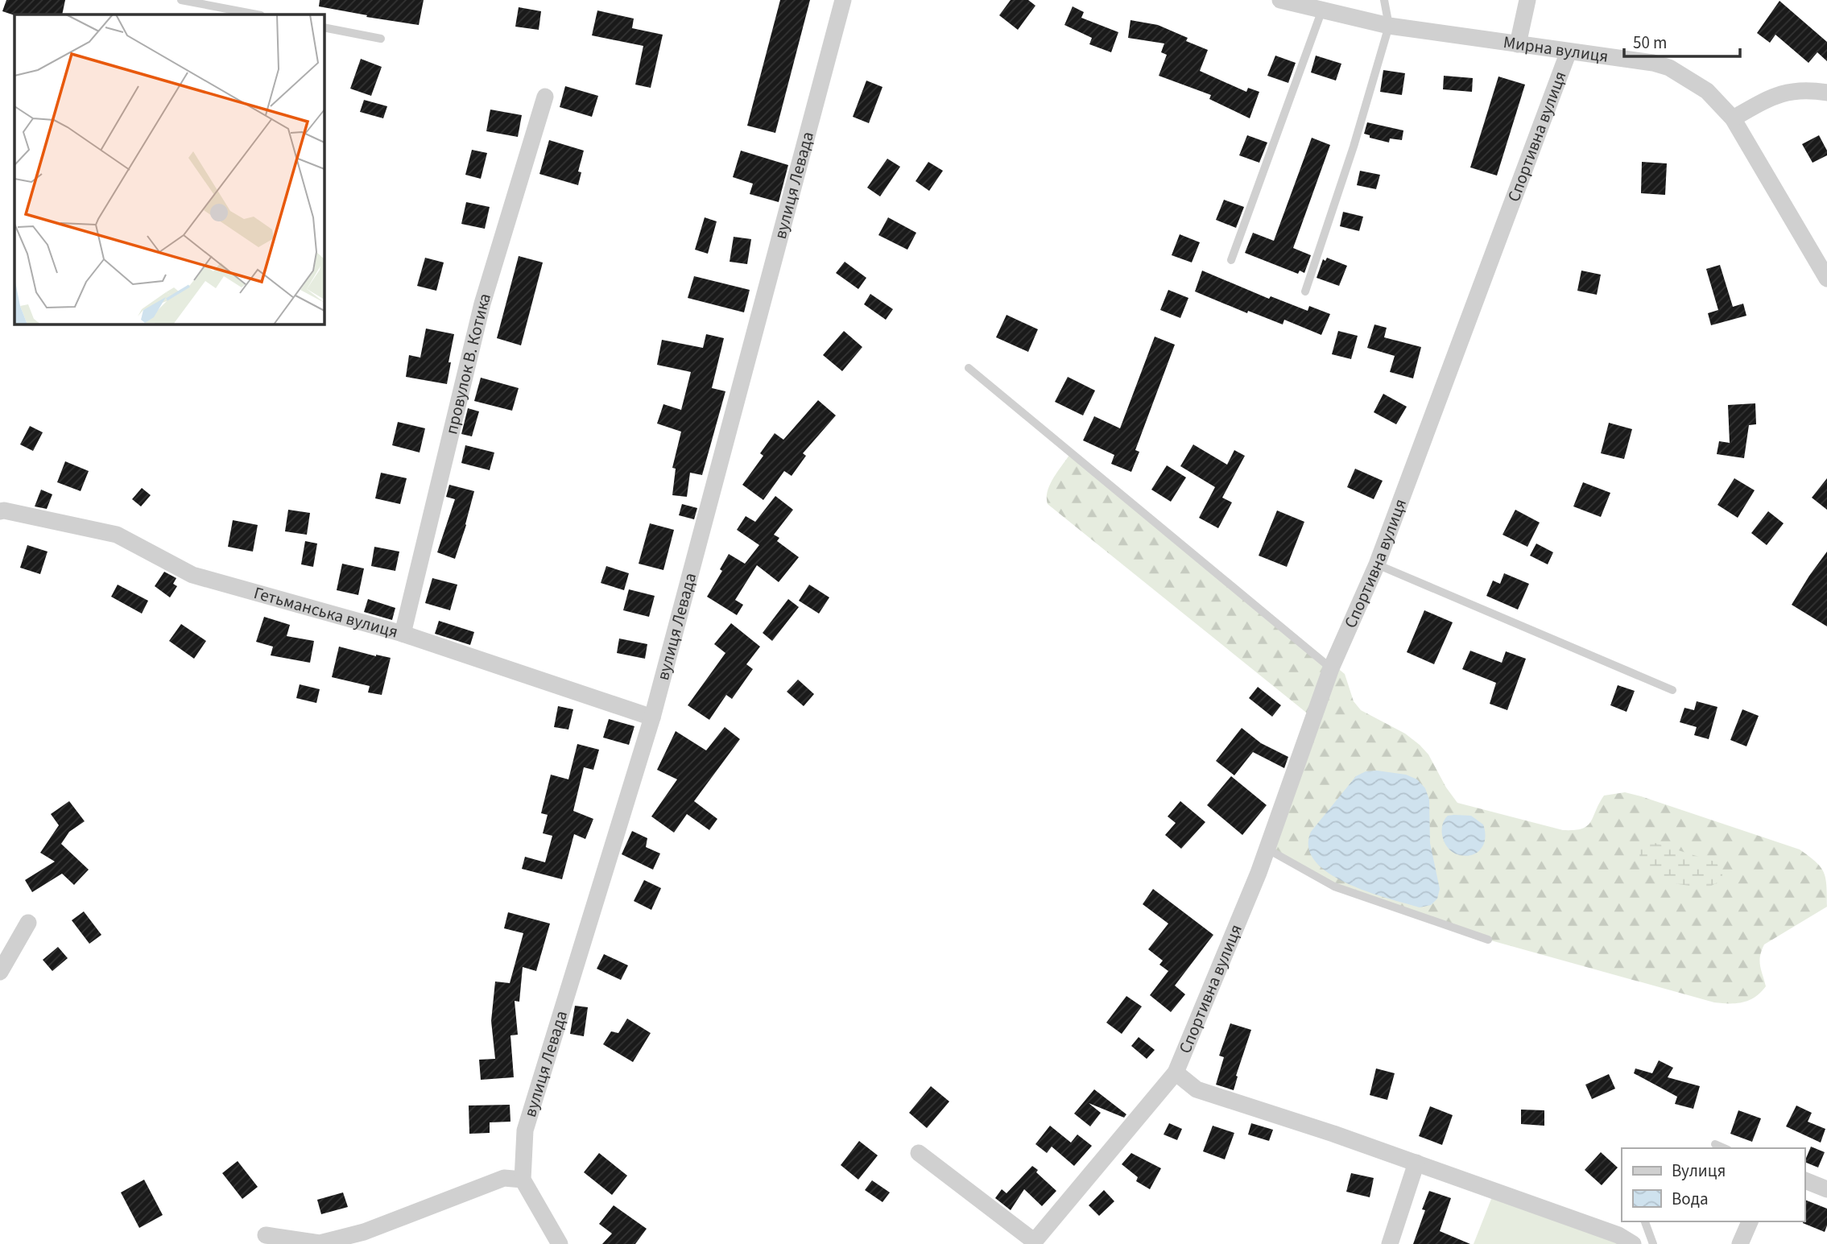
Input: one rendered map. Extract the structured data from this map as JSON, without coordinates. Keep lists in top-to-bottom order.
{
  "streets": {
    "street": [
      "Мирна вулиця",
      "Спортивна вулиця",
      "вулиця Левада",
      "провулок В. Котика",
      "Гетьманська вулиця"
    ]
  },
  "crossings": [
    ["Мирна вулиця", "Спортивна вулиця"],
    ["вулиця Левада", "Гетьманська вулиця"],
    ["провулок В. Котика", "Гетьманська вулиця"]
  ],
  "legend": ["Вулиця", "Вода"],
  "scale_bar": "50 m"
}
